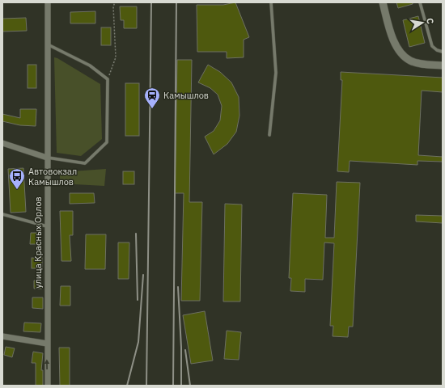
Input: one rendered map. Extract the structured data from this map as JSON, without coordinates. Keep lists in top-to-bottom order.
{
  "streets": {
    "street": ["улица Красных Орлов"]
  },
  "places": {
    "station": ["Камышлов"],
    "bus stop": ["Автовокзал Камышлов"]
  },
  "north": "right"
}
